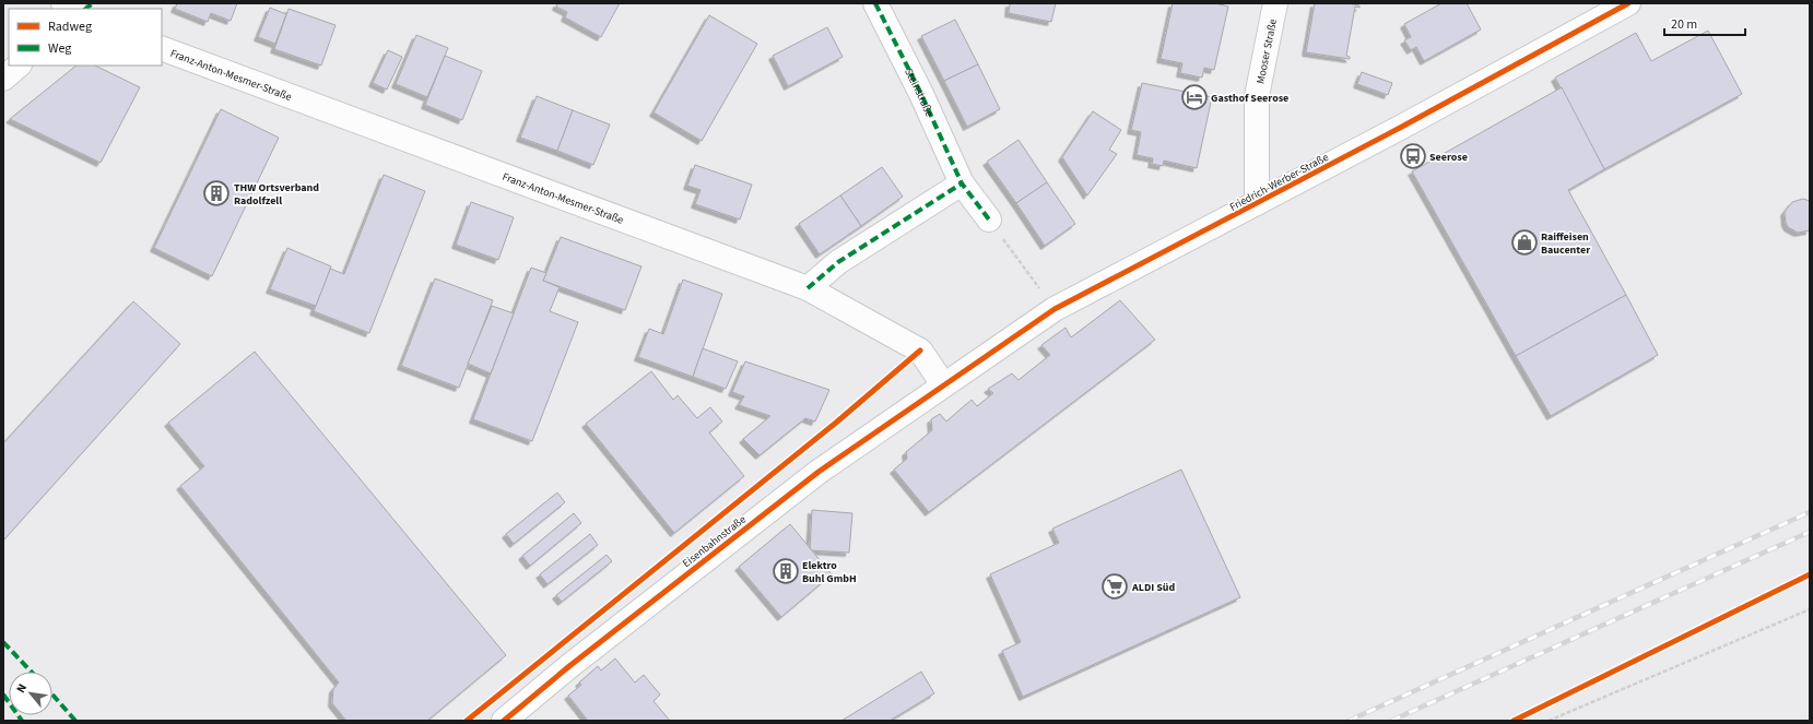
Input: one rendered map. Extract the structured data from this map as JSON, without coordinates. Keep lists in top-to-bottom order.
{
  "streets": {
    "street": [
      "Mooser Straße",
      "Franz-Anton-Mesmer-Straße",
      "Steinstraße",
      "Friedrich-Werber-Straße",
      "Eisenbahnstraße"
    ]
  },
  "crossings": [
    ["Mooser Straße", "Friedrich-Werber-Straße"],
    ["Franz-Anton-Mesmer-Straße", "Friedrich-Werber-Straße"],
    ["Franz-Anton-Mesmer-Straße", "Eisenbahnstraße"],
    ["Friedrich-Werber-Straße", "Eisenbahnstraße"]
  ],
  "places": {
    "hotel": ["Gasthof Seerose"],
    "bus stop": ["Seerose"],
    "building": ["THW Ortsverband Radolfzell", "Elektro Buhl GmbH"],
    "shop": ["Raiffeisen Baucenter"],
    "supermarket": ["ALDI Süd"]
  },
  "legend": ["Radweg", "Weg"],
  "scale_bar": "20 m",
  "north": "top left"
}
